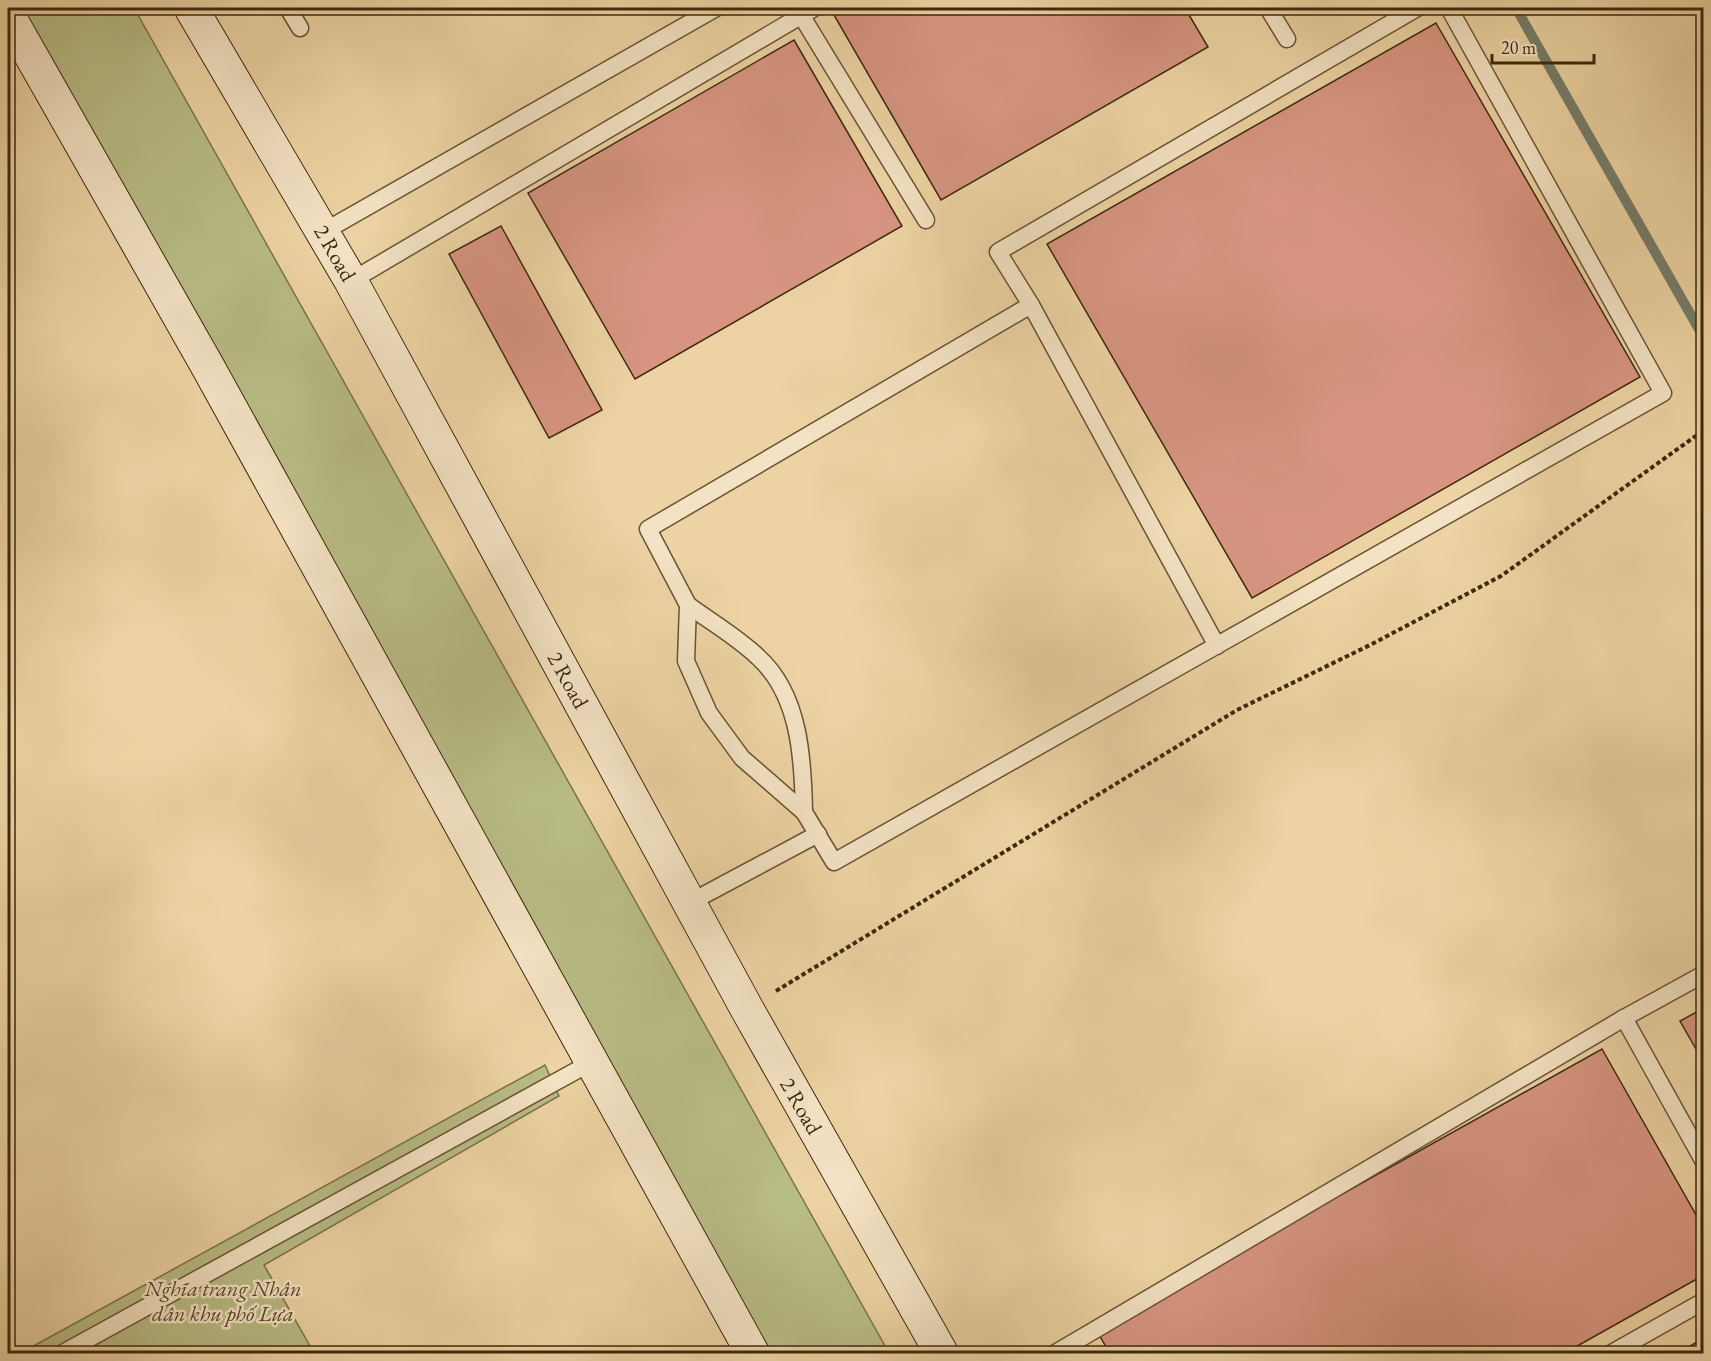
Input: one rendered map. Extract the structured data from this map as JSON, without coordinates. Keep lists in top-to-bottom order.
{
  "streets": {
    "main road": ["2 Road"]
  },
  "parks": ["Nghĩa trang Nhân dân khu phố Lựa"],
  "scale_bar": "20 m"
}
